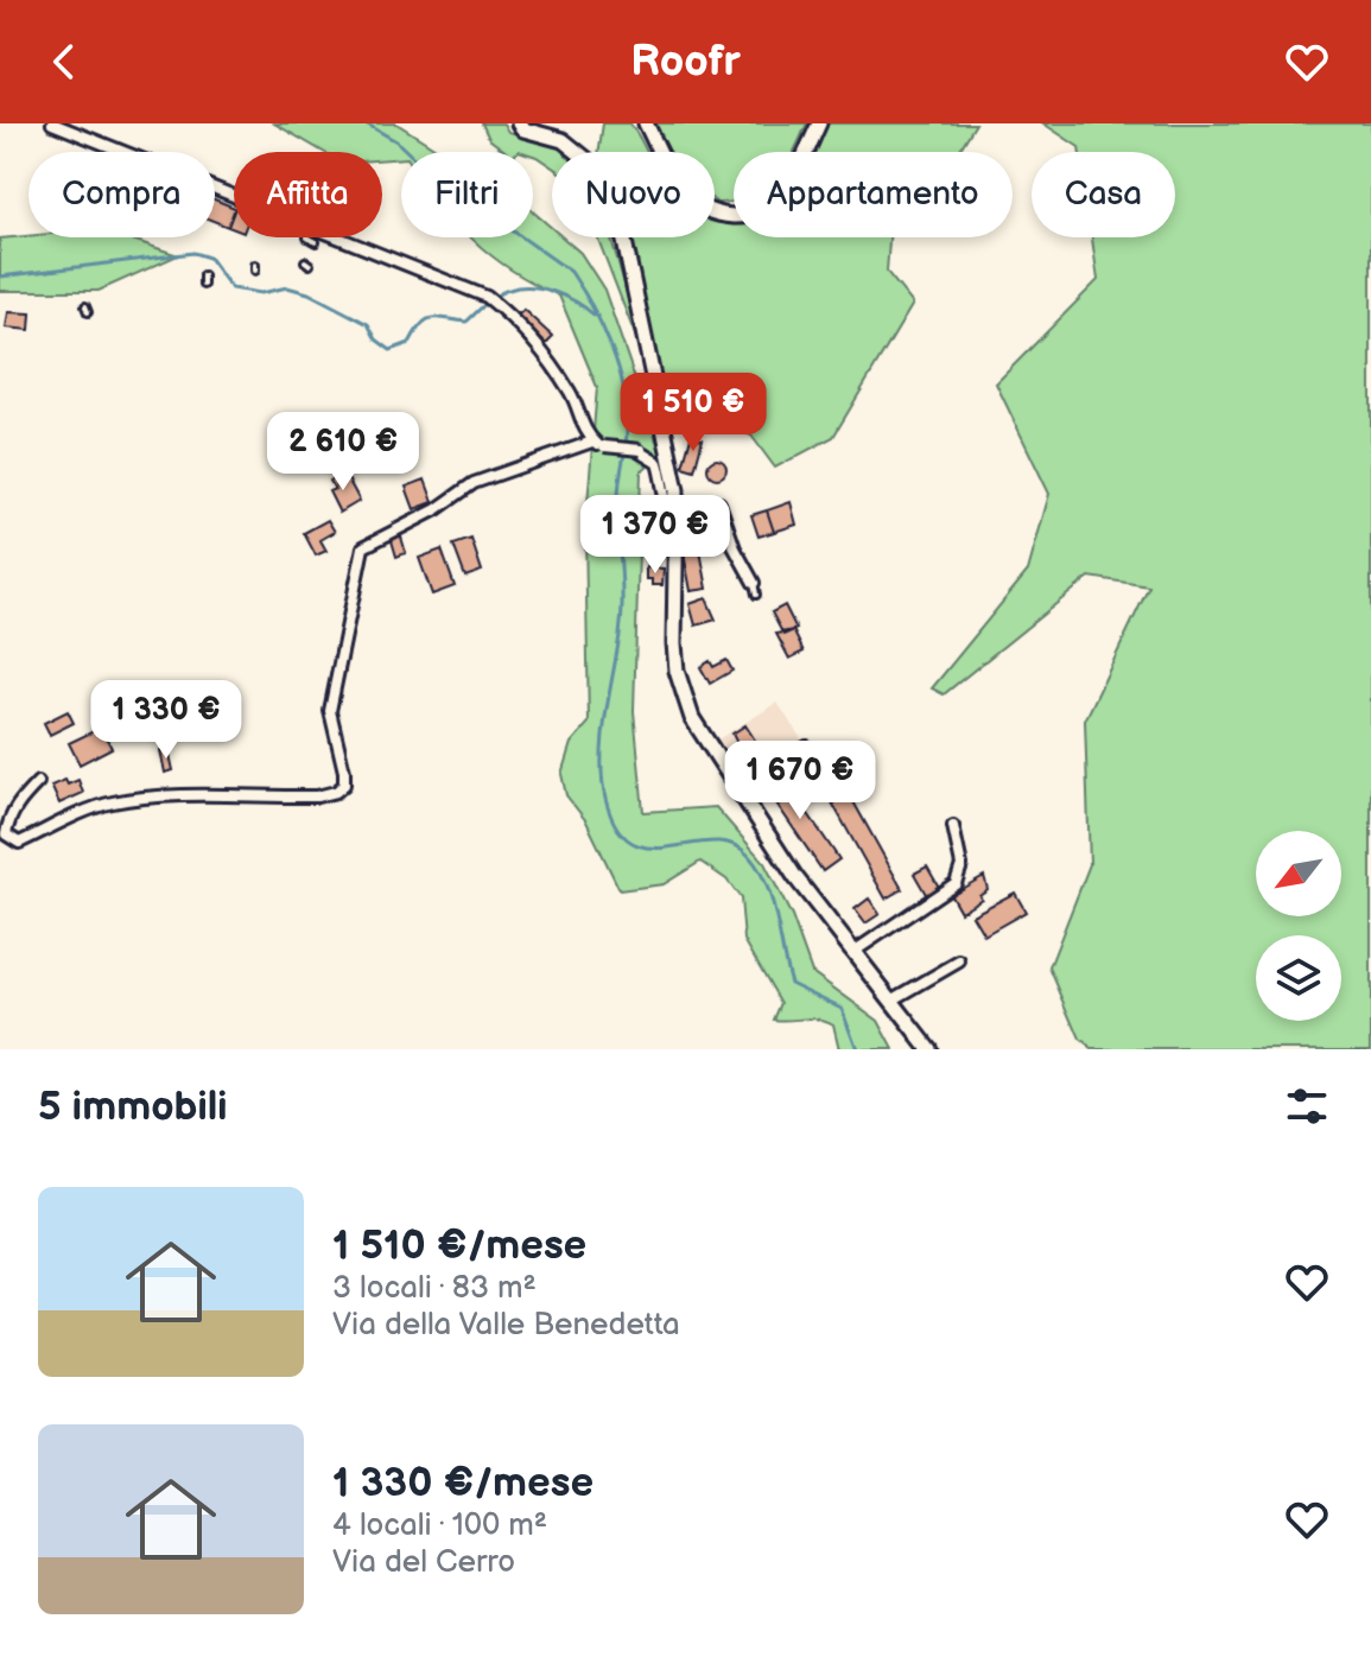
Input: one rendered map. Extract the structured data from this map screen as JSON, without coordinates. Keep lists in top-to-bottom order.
{
  "north": "bottom left",
  "page": {
    "header": "Roofr",
    "chip": [
      "Compra",
      "Affitta",
      "Filtri",
      "Nuovo",
      "Appartamento",
      "Casa"
    ],
    "price": [
      "1 510 €",
      "2 610 €",
      "1 370 €",
      "1 330 €",
      "1 670 €"
    ],
    "heading": "5 immobili",
    "list": [
      {
        "name": "1 510 €/mese",
        "note": "3 locali · 83 m² · Via della Valle Benedetta"
      },
      {
        "name": "1 330 €/mese",
        "note": "4 locali · 100 m² · Via del Cerro"
      }
    ]
  }
}
